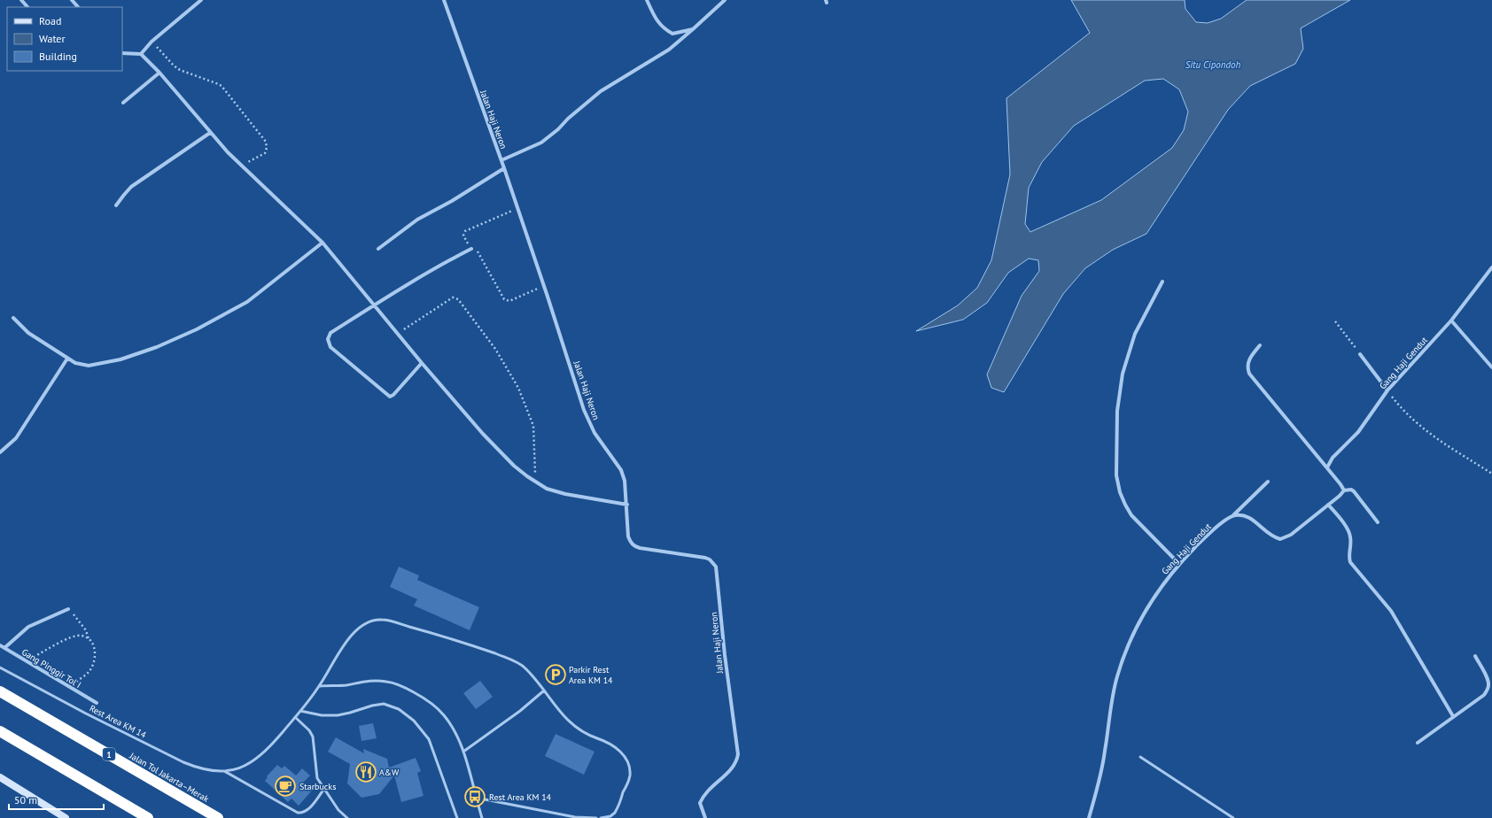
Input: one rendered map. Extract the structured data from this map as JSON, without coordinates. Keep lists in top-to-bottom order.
{
  "streets": {
    "highway": ["1", "Jalan Tol Jakarta–Merak"],
    "street": ["Jalan Haji Neron", "Gang Haji Gendut", "Gang Pinggir Tol I"],
    "lane": ["Rest Area KM 14"]
  },
  "water": ["Situ Cipondoh"],
  "places": {
    "parking": ["Parkir Rest Area KM 14"],
    "restaurant": ["A&W"],
    "cafe": ["Starbucks"],
    "bus stop": ["Rest Area KM 14"]
  },
  "legend": ["Road", "Water", "Building"],
  "scale_bar": "50 m"
}
